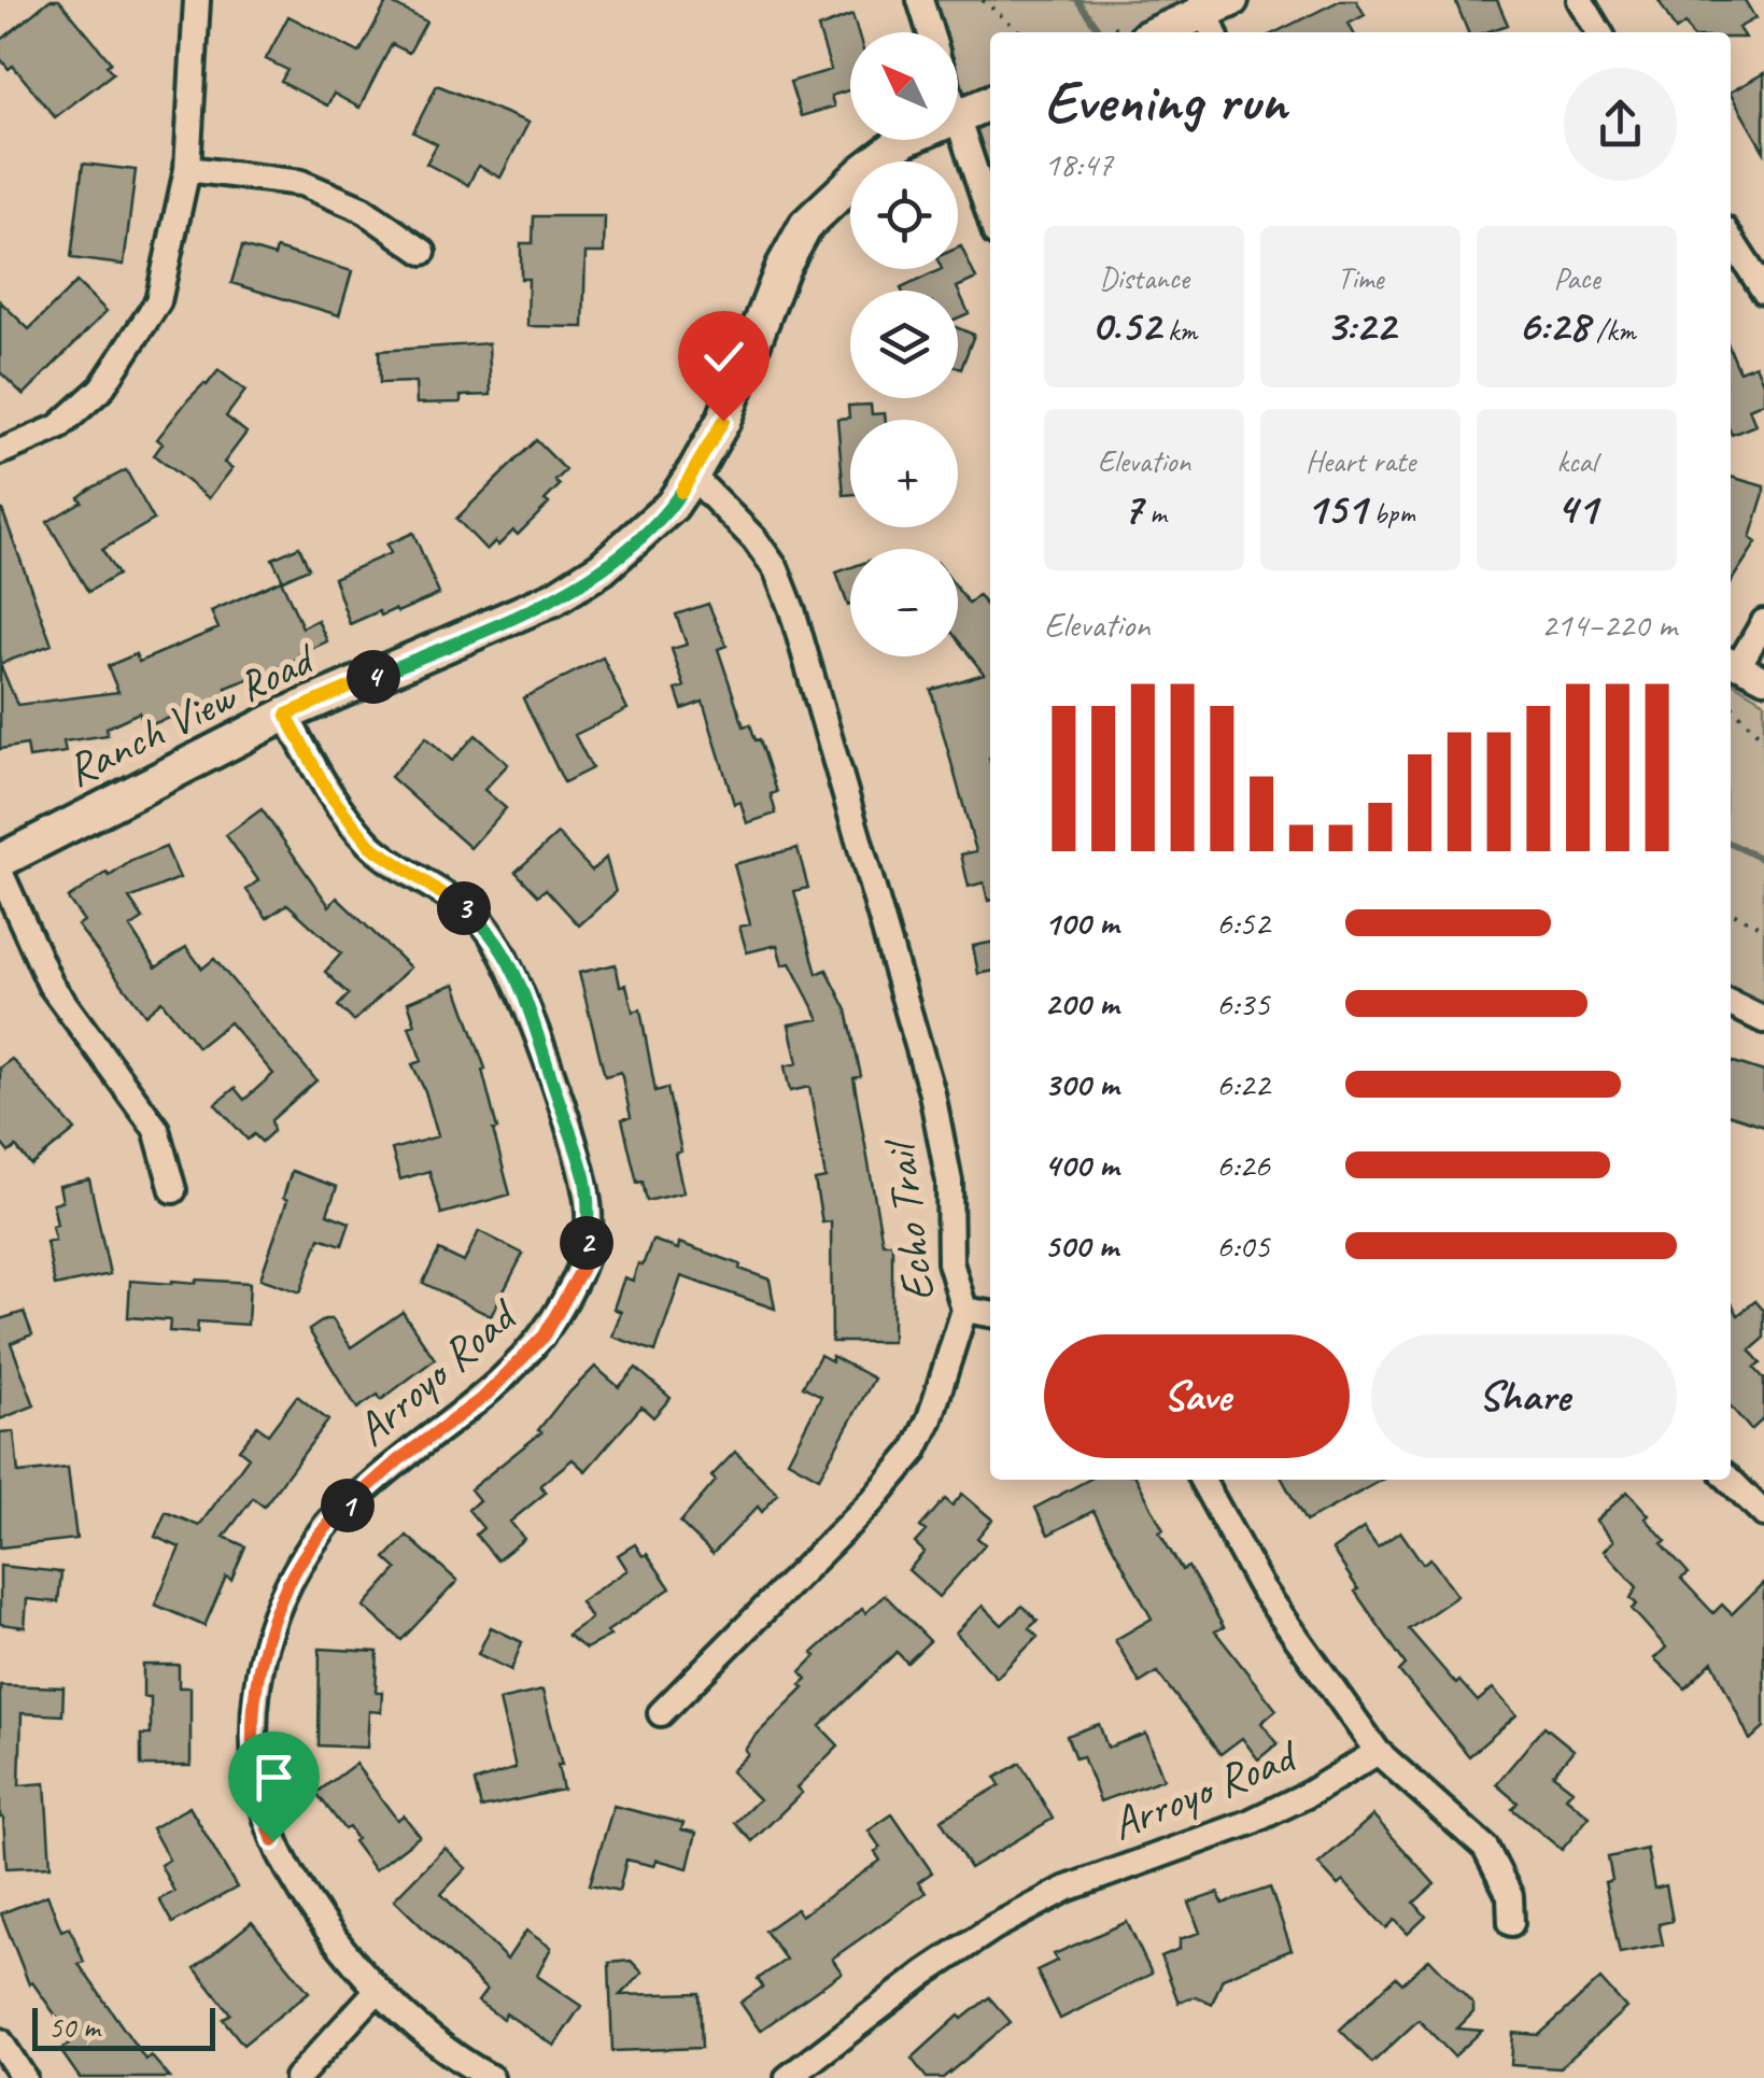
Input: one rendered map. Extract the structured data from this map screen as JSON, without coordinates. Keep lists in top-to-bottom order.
{
  "streets": {
    "street": ["Ranch View Road", "Echo Trail", "Arroyo Road"]
  },
  "crossings": [
    ["Ranch View Road", "Echo Trail"],
    ["Ranch View Road", "Arroyo Road"]
  ],
  "scale_bar": "50 m",
  "north": "top left",
  "page": {
    "map_buttons": ["+", "−"],
    "heading": ["Evening run", "18:47"],
    "stats": [
      ["Distance", "0.52 km"],
      ["Time", "3:22"],
      ["Pace", "6:28 /km"],
      ["Elevation", "7 m"],
      ["Heart rate", "151 bpm"],
      ["kcal", "41"]
    ],
    "chart": ["Elevation", "214–220 m"],
    "pins": [
      "4",
      "3",
      "2",
      "1"
    ],
    "list": [
      {
        "name": "100 m",
        "note": "6:52"
      },
      {
        "name": "200 m",
        "note": "6:35"
      },
      {
        "name": "300 m",
        "note": "6:22"
      },
      {
        "name": "400 m",
        "note": "6:26"
      },
      {
        "name": "500 m",
        "note": "6:05"
      }
    ],
    "buttons": ["Save", "Share"],
    "scale": "50 m"
  }
}
